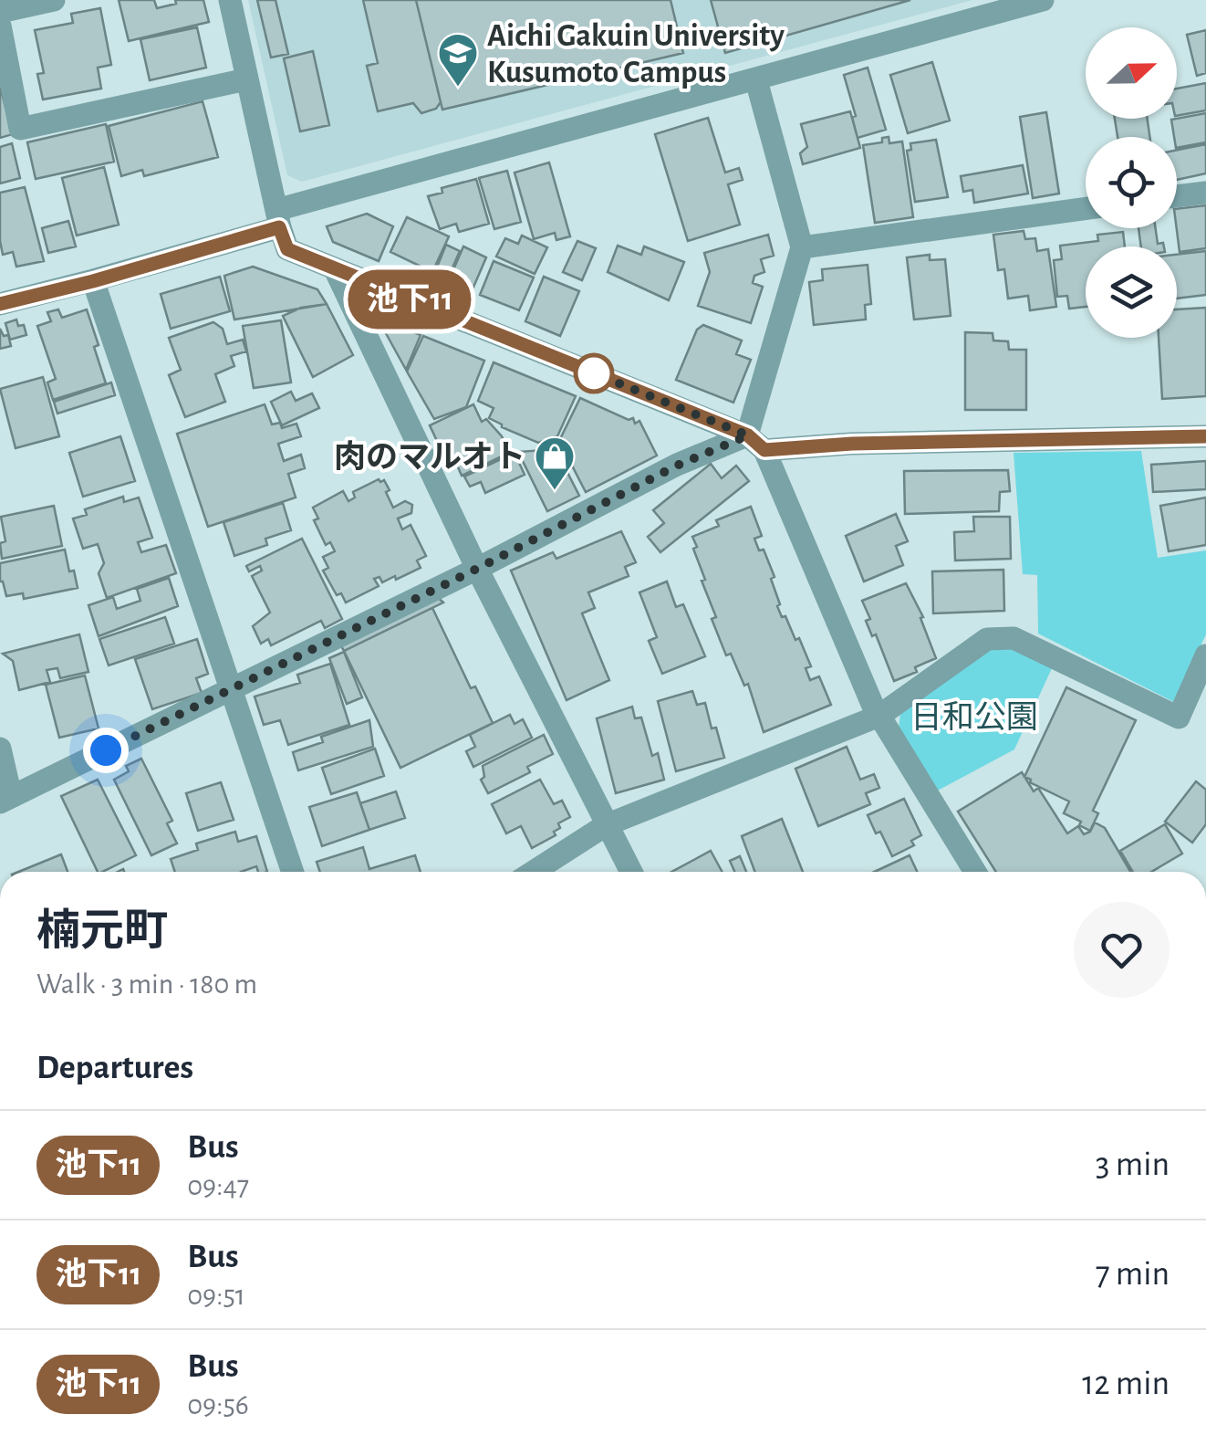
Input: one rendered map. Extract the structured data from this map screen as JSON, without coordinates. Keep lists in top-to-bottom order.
{
  "parks": ["日和公園"],
  "places": {
    "school or university": ["Aichi Gakuin University Kusumoto Campus"],
    "shop": ["肉のマルオト"]
  },
  "lines": ["bus line 池下11"],
  "north": "right",
  "page": {
    "on_map": "池下11",
    "heading": [
      ["楠元町", "Walk · 3 min · 180 m"],
      "Departures"
    ],
    "list": [
      {
        "mark": "池下11",
        "name": "Bus",
        "note": "09:47",
        "value": "3 min"
      },
      {
        "mark": "池下11",
        "name": "Bus",
        "note": "09:51",
        "value": "7 min"
      },
      {
        "mark": "池下11",
        "name": "Bus",
        "note": "09:56",
        "value": "12 min"
      }
    ]
  }
}
